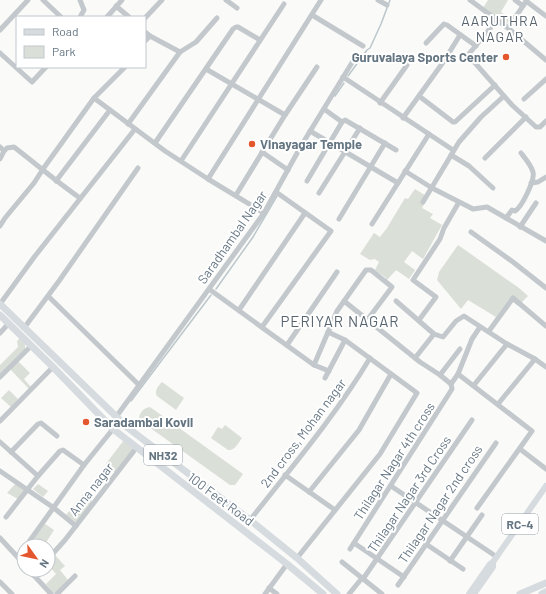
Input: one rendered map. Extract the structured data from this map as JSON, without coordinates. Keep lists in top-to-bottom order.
{
  "streets": {
    "highway": ["NH32", "100 Feet Road"],
    "main road": ["RC-4"],
    "street": [
      "Saradhambal Nagar",
      "2nd cross, Mohan nagar",
      "Thilagar Nagar 4th cross",
      "Anna nagar",
      "Thilagar Nagar 3rd Cross",
      "Thilagar Nagar 2nd cross"
    ]
  },
  "crossings": [
    ["Saradhambal Nagar", "100 Feet Road"],
    ["2nd cross, Mohan nagar", "100 Feet Road"],
    ["Anna nagar", "100 Feet Road"]
  ],
  "districts": ["AARUTHRA NAGAR", "PERIYAR NAGAR"],
  "places": ["Guruvalaya Sports Center", "Vinayagar Temple", "Saradambal Kovil"],
  "legend": ["Road", "Park"],
  "north": "bottom right"
}
